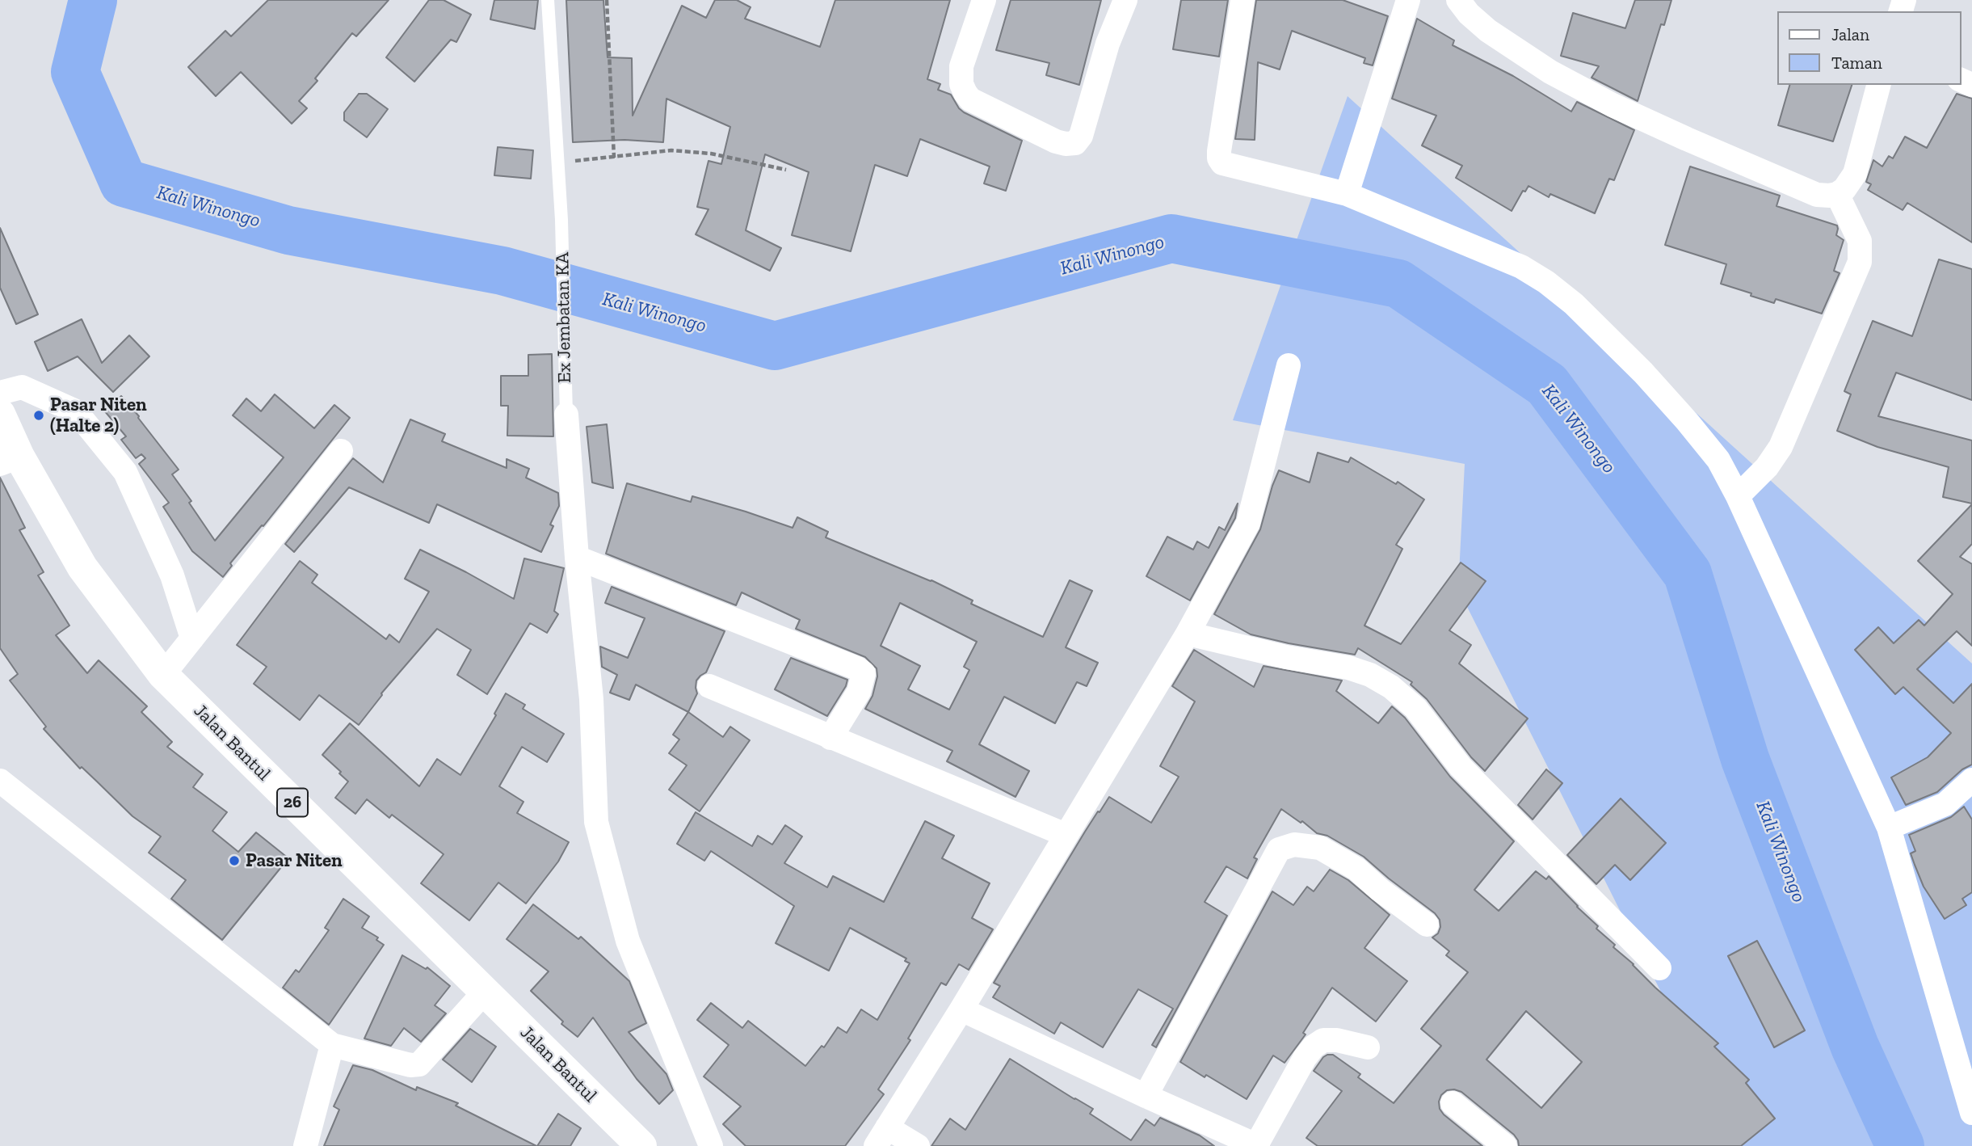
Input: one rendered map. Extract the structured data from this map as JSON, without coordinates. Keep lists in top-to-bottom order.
{
  "streets": {
    "main road": ["Jalan Bantul", "26"],
    "lane": ["Ex Jembatan KA"]
  },
  "water": ["Kali Winongo"],
  "places": ["Pasar Niten (Halte 2)", "Pasar Niten"],
  "legend": ["Jalan", "Taman"]
}
